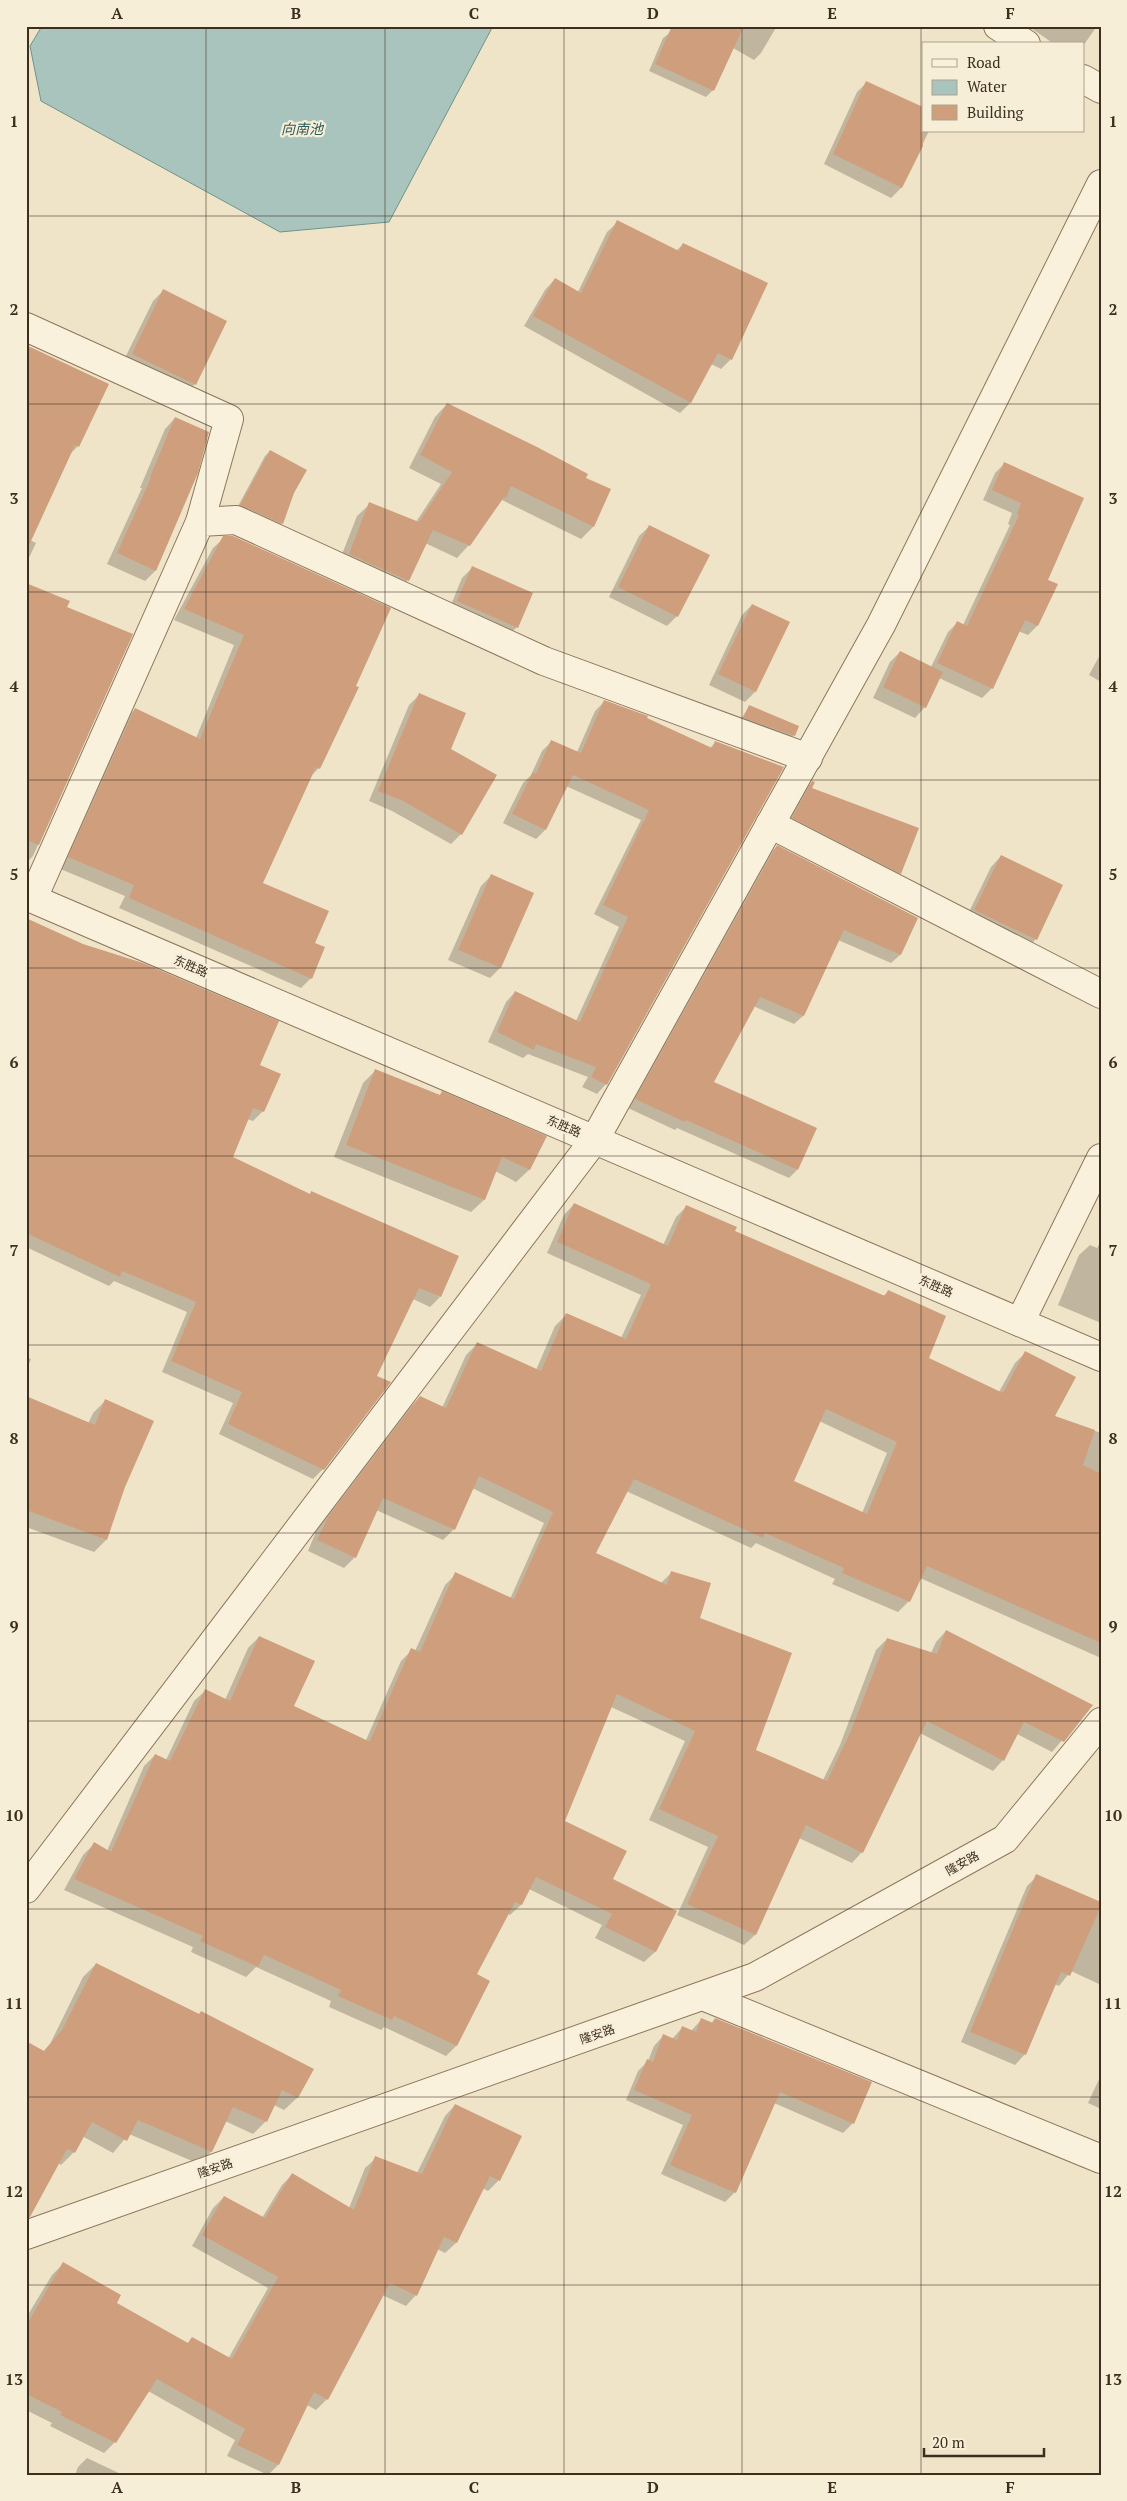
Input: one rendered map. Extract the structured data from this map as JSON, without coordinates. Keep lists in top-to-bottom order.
{
  "streets": {
    "street": ["东胜路", "隆安路"]
  },
  "water": ["向南池"],
  "legend": ["Road", "Water", "Building"],
  "scale_bar": "20 m",
  "grid": {
    "columns": [
      "A",
      "B",
      "C",
      "D",
      "E",
      "F"
    ],
    "rows": [
      "1",
      "2",
      "3",
      "4",
      "5",
      "6",
      "7",
      "8",
      "9",
      "10",
      "11",
      "12",
      "13"
    ]
  }
}
